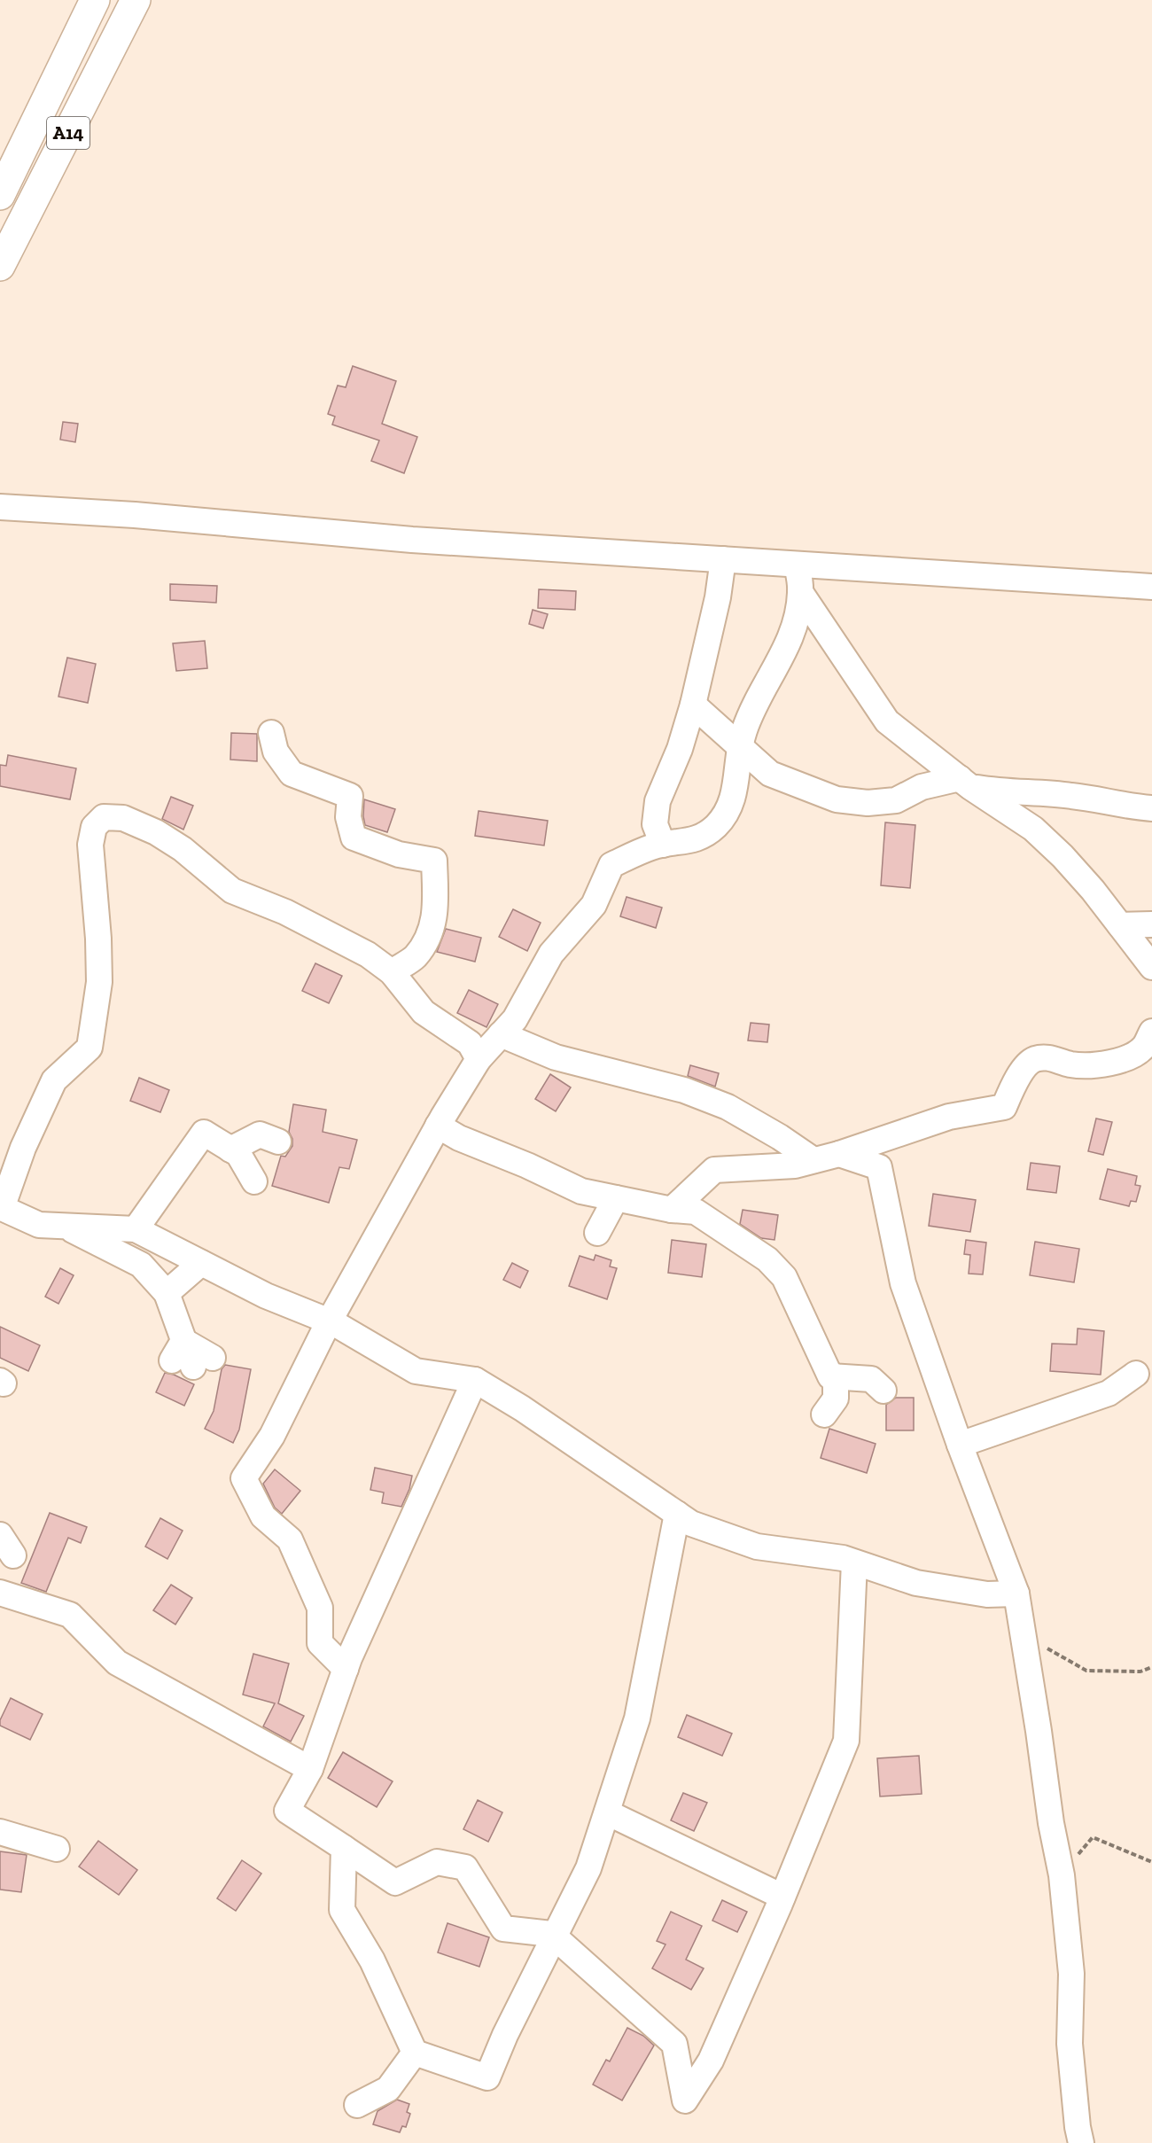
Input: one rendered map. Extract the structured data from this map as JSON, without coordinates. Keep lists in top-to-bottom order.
{
  "streets": {
    "highway": ["A14"]
  }
}
